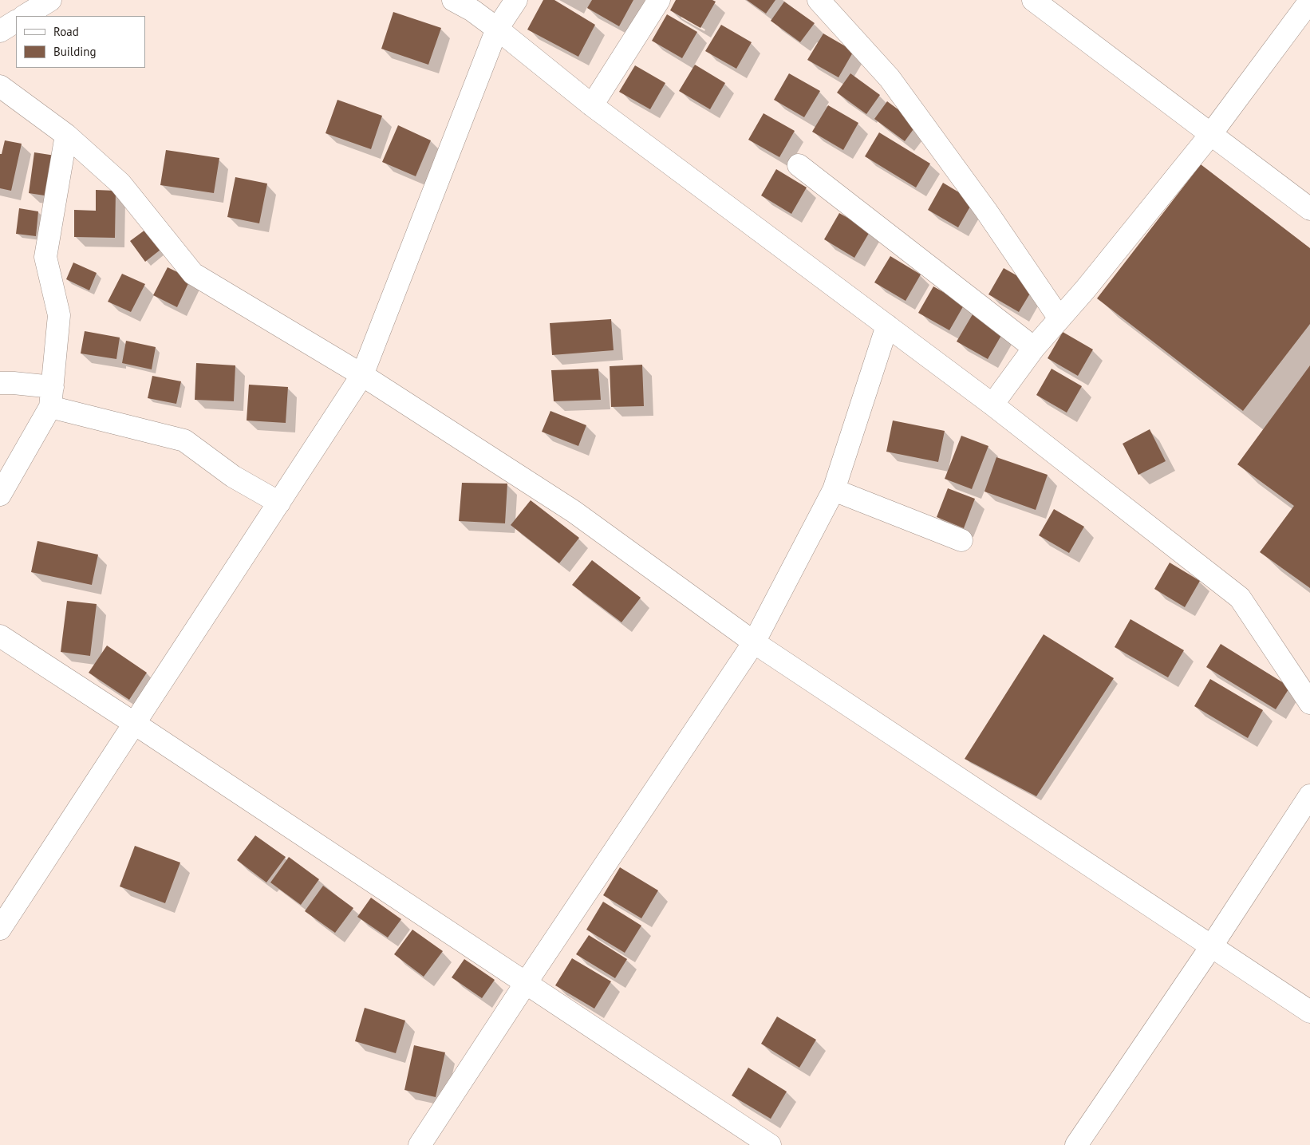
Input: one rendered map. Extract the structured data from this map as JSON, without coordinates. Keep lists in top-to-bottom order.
{
  "legend": ["Road", "Building"]
}
